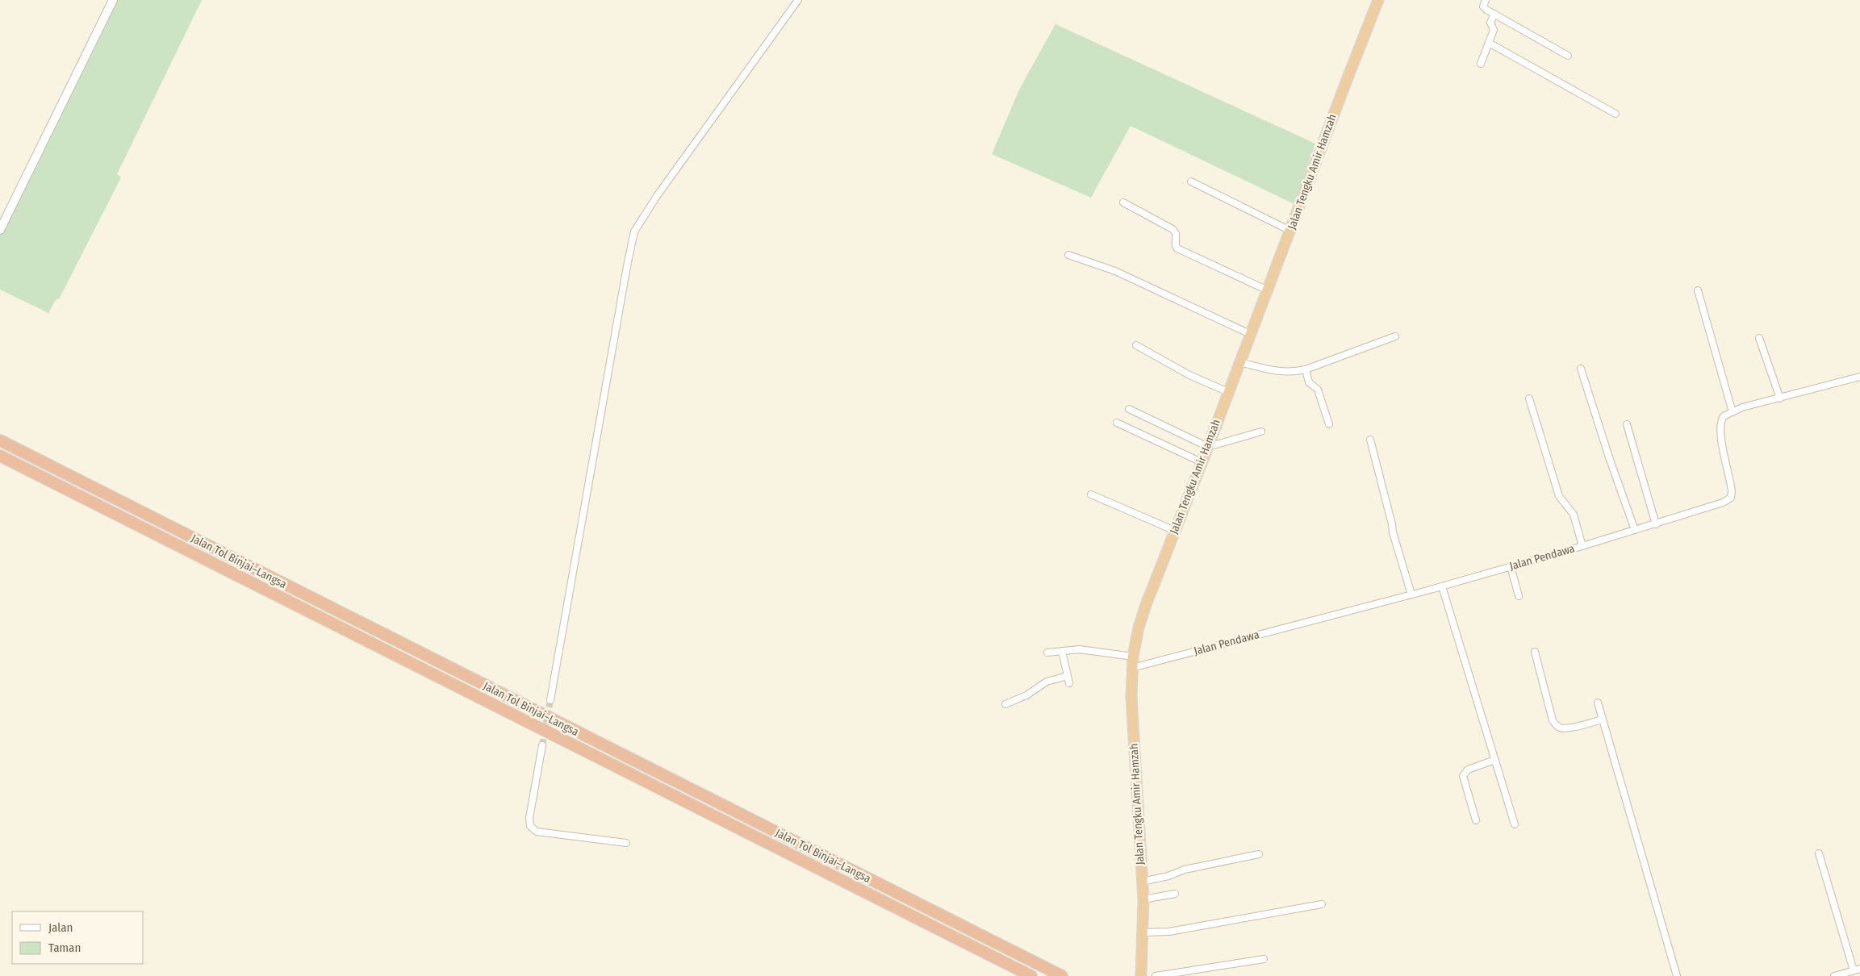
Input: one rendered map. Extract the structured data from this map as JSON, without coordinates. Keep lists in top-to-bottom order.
{
  "streets": {
    "highway": ["Jalan Tengku Amir Hamzah", "Jalan Tol Binjai–Langsa"],
    "street": ["Jalan Pendawa"]
  },
  "crossings": [
    ["Jalan Tengku Amir Hamzah", "Jalan Pendawa"]
  ],
  "legend": ["Jalan", "Taman"]
}
